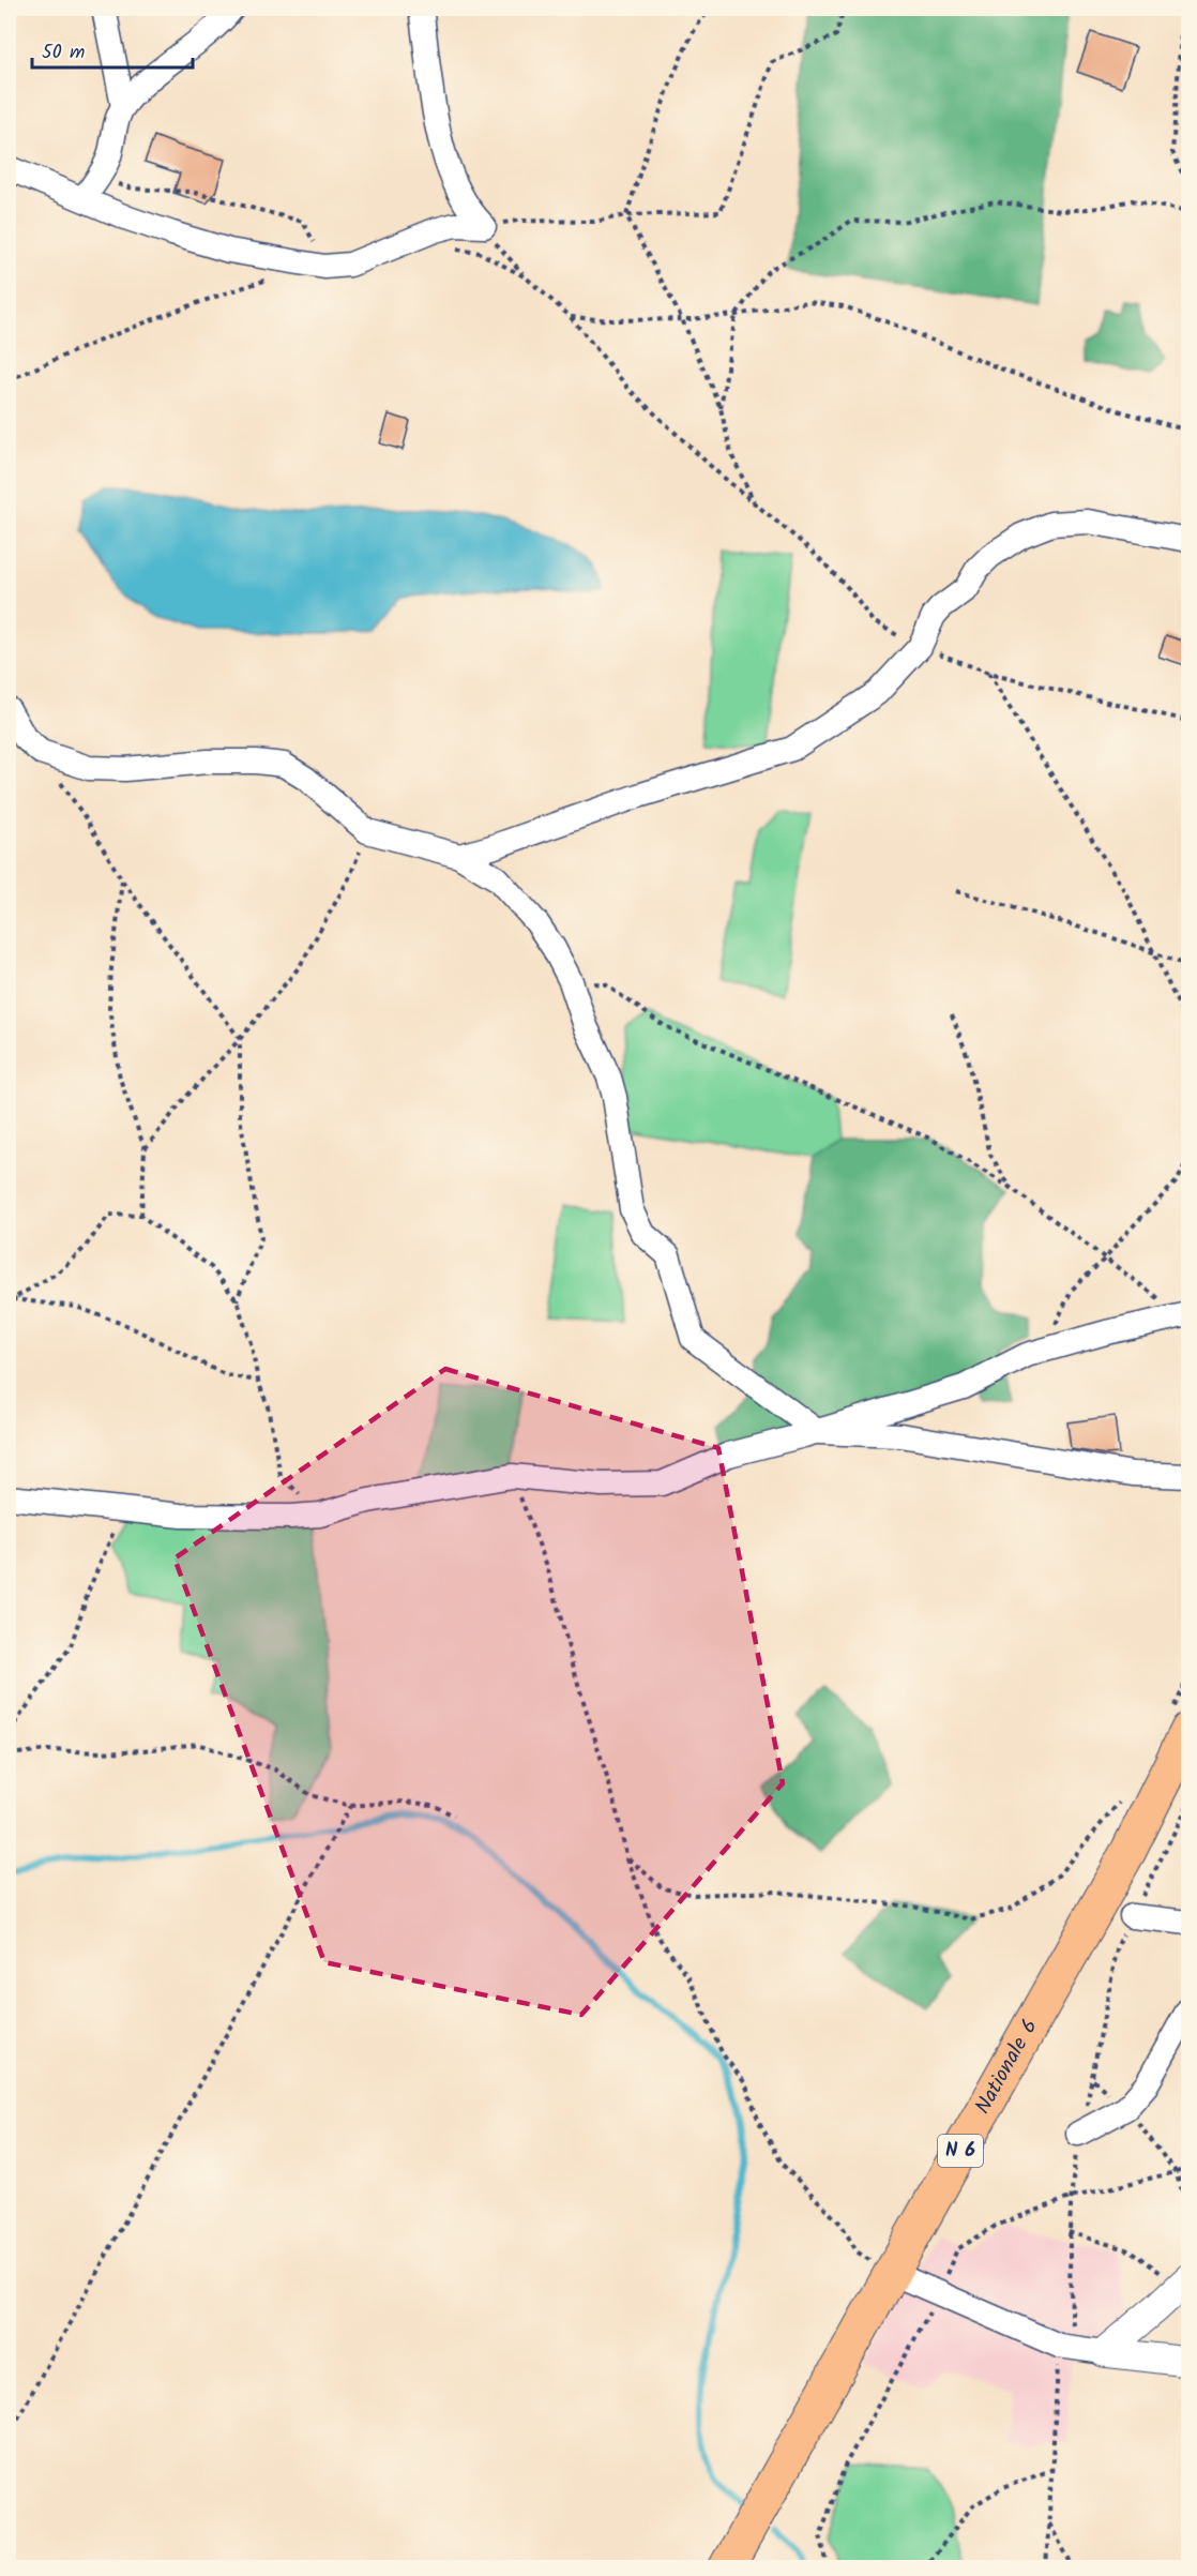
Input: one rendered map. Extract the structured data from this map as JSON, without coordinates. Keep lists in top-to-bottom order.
{
  "streets": {
    "main road": ["Nationale 6", "N 6"]
  },
  "scale_bar": "50 m"
}
